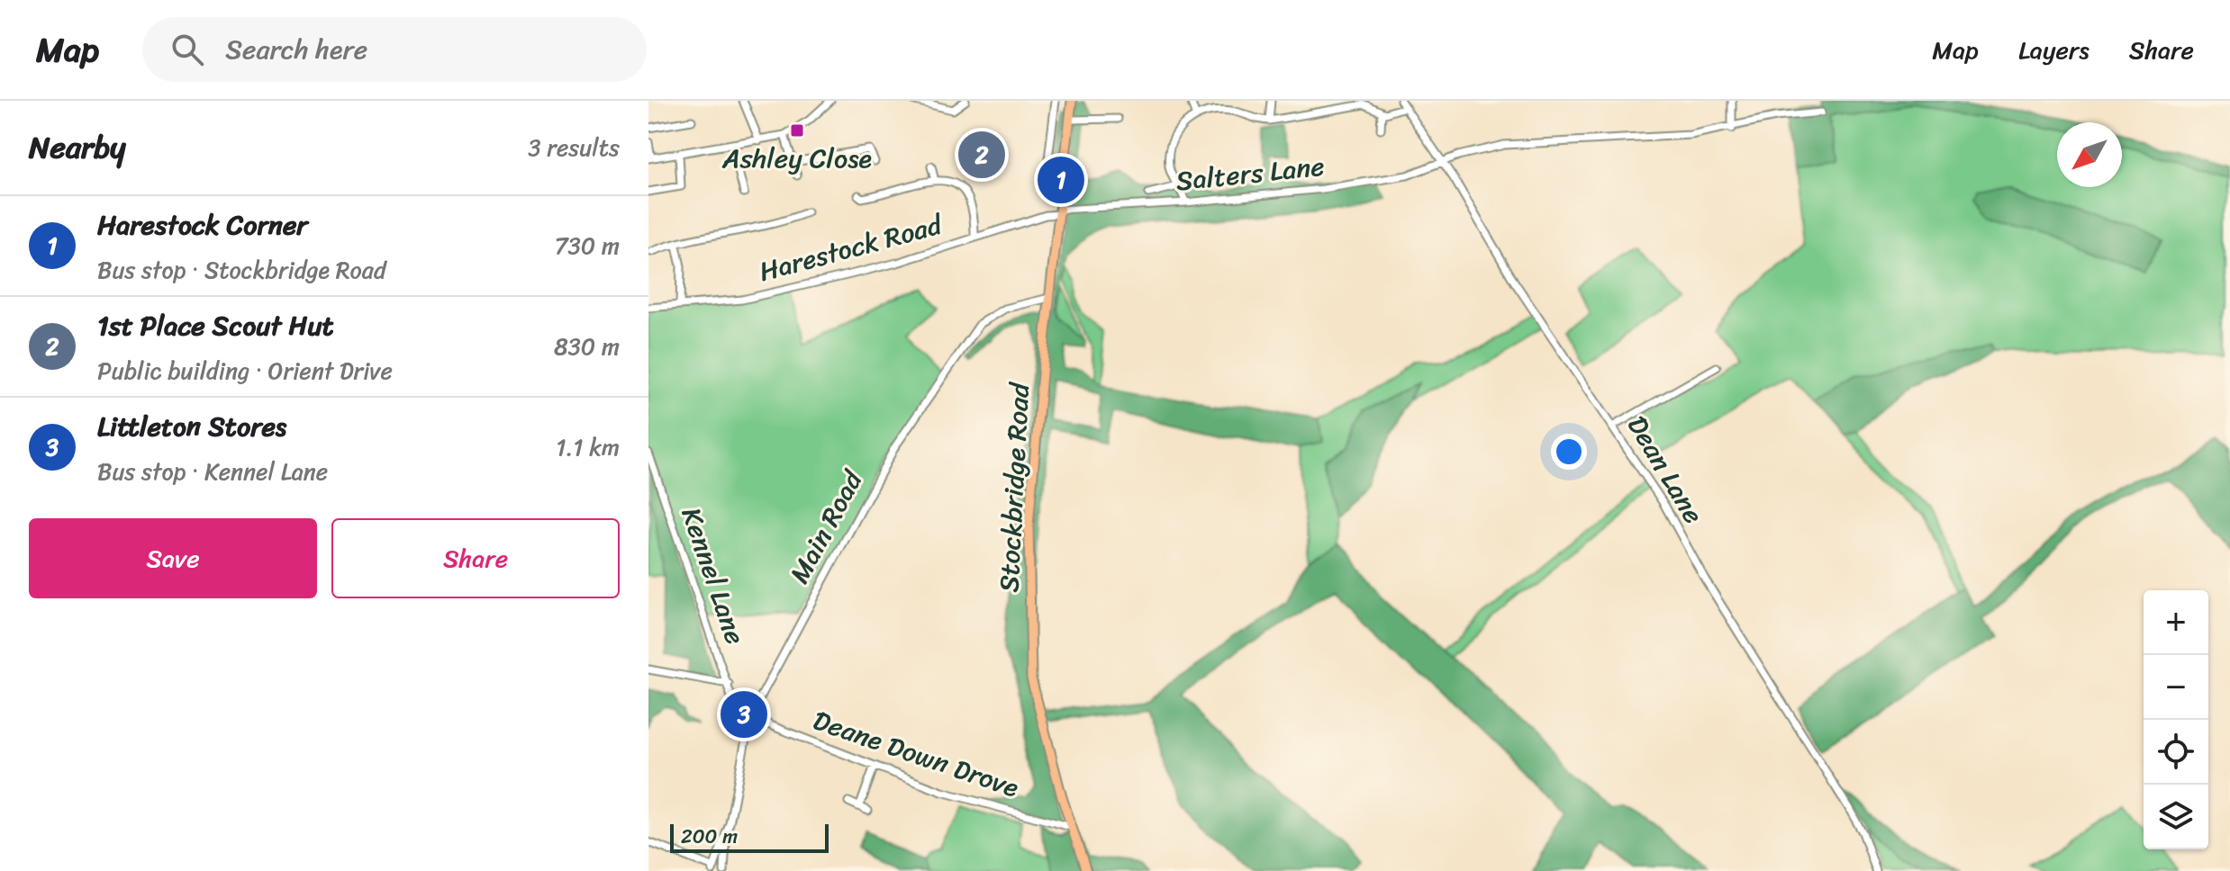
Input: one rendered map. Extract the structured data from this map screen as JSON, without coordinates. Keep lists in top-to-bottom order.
{
  "streets": {
    "main road": ["Stockbridge Road"],
    "street": [
      "Salters Lane",
      "Harestock Road",
      "Dean Lane",
      "Main Road",
      "Kennel Lane",
      "Deane Down Drove"
    ]
  },
  "crossings": [
    ["Salters Lane", "Harestock Road"],
    ["Salters Lane", "Dean Lane"],
    ["Salters Lane", "Stockbridge Road"],
    ["Harestock Road", "Stockbridge Road"],
    ["Stockbridge Road", "Main Road"],
    ["Stockbridge Road", "Deane Down Drove"],
    ["Main Road", "Kennel Lane"],
    ["Main Road", "Deane Down Drove"]
  ],
  "places": {
    "transit": ["Ashley Close"]
  },
  "scale_bar": "200 m",
  "north": "bottom left",
  "page": {
    "header": "Map",
    "search": "Search here",
    "nav": ["Map", "Layers", "Share"],
    "heading": ["Nearby", "3 results"],
    "pins": ["2", "1", "3"],
    "list": [
      {
        "mark": "1",
        "name": "Harestock Corner",
        "note": "Bus stop · Stockbridge Road",
        "value": "730 m"
      },
      {
        "mark": "2",
        "name": "1st Place Scout Hut",
        "note": "Public building · Orient Drive",
        "value": "830 m"
      },
      {
        "mark": "3",
        "name": "Littleton Stores",
        "note": "Bus stop · Kennel Lane",
        "value": "1.1 km"
      }
    ],
    "buttons": ["Save", "Share"],
    "map_buttons": ["+", "−"],
    "scale": "200 m"
  }
}
